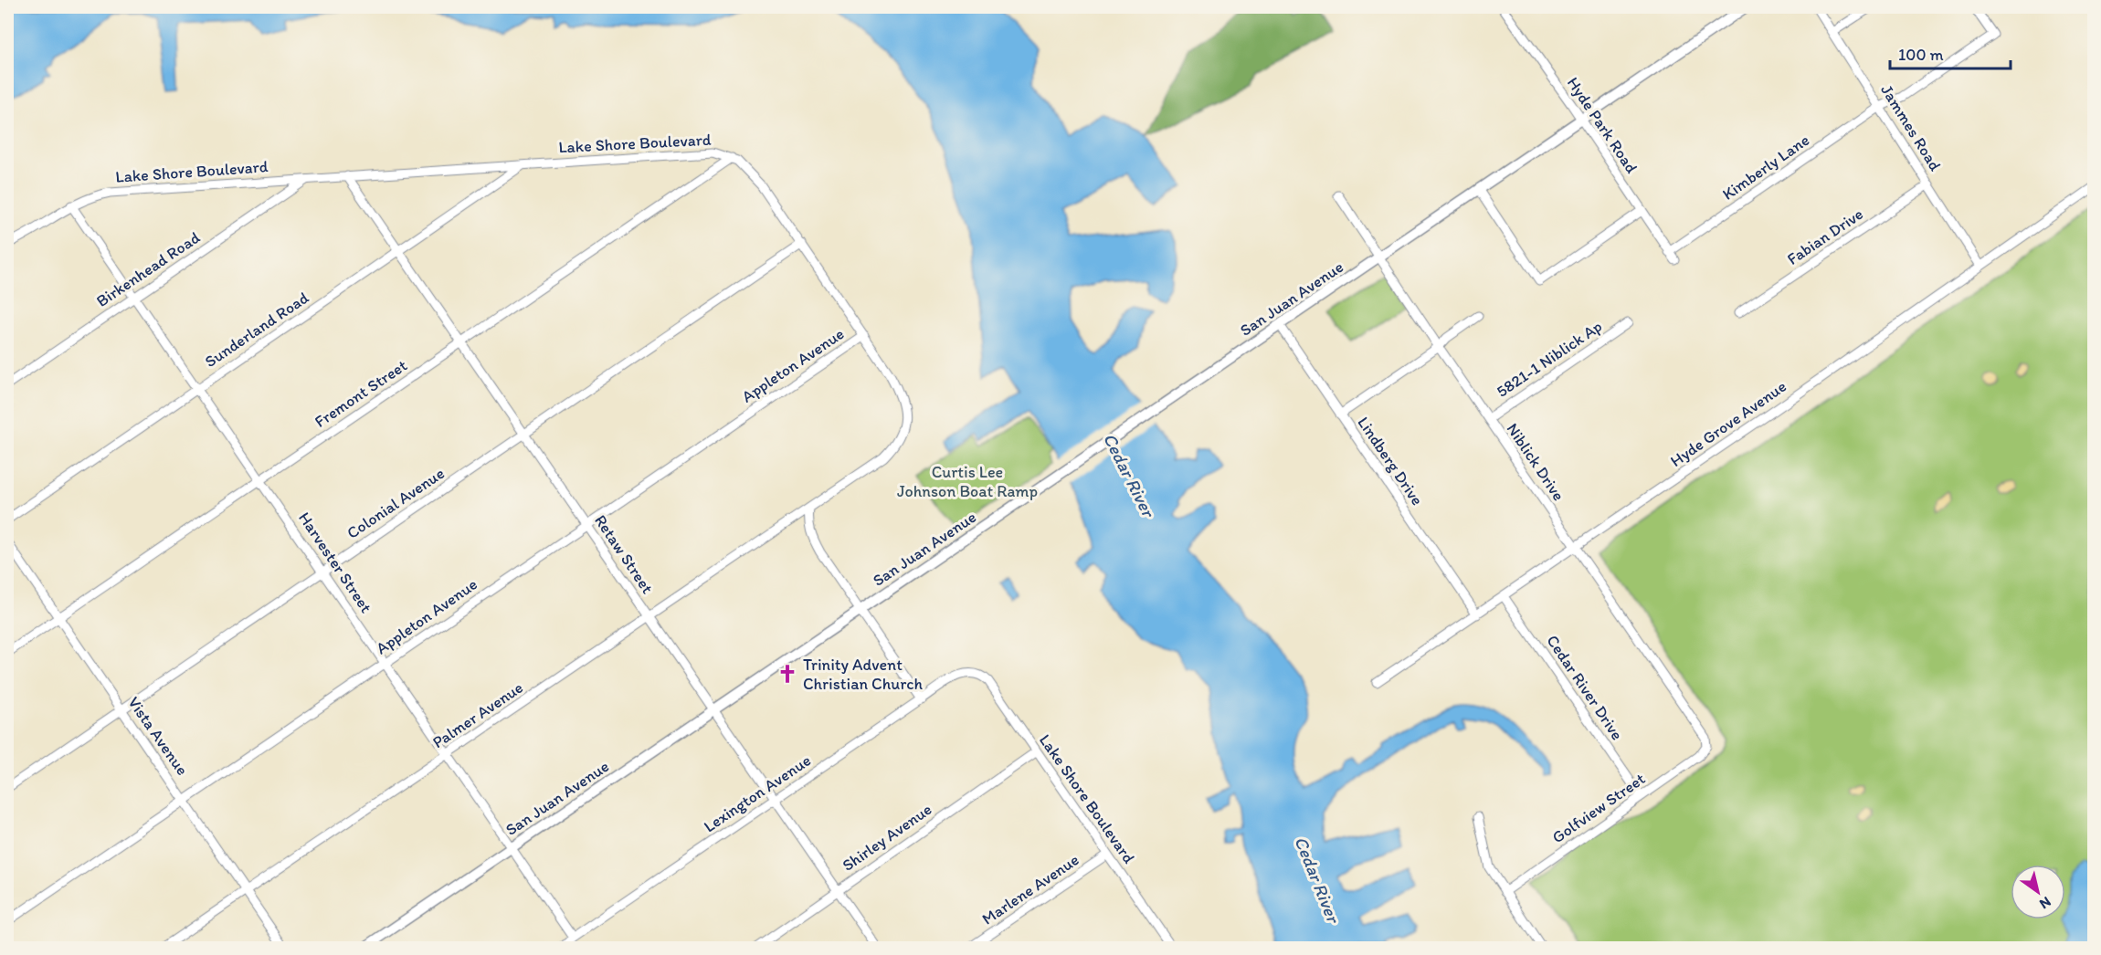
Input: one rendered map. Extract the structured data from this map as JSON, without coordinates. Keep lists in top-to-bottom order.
{
  "streets": {
    "main road": ["San Juan Avenue"],
    "street": [
      "Hyde Park Road",
      "Jammes Road",
      "Lake Shore Boulevard",
      "Kimberly Lane",
      "Fabian Drive",
      "Birkenhead Road",
      "Sunderland Road",
      "5821-1 Niblick Ap",
      "Appleton Avenue",
      "Fremont Street",
      "Hyde Grove Avenue",
      "Lindberg Drive",
      "Niblick Drive",
      "Colonial Avenue",
      "Retaw Street",
      "Harvester Street",
      "Cedar River Drive",
      "Palmer Avenue",
      "Vista Avenue",
      "Lexington Avenue",
      "Golfview Street",
      "Shirley Avenue",
      "Marlene Avenue"
    ]
  },
  "crossings": [
    ["Hyde Park Road", "Kimberly Lane"],
    ["Hyde Park Road", "San Juan Avenue"],
    ["Jammes Road", "Kimberly Lane"],
    ["Jammes Road", "Fabian Drive"],
    ["Jammes Road", "Hyde Grove Avenue"],
    ["Lake Shore Boulevard", "Birkenhead Road"],
    ["Lake Shore Boulevard", "Sunderland Road"],
    ["Lake Shore Boulevard", "Appleton Avenue"],
    ["Lake Shore Boulevard", "Fremont Street"],
    ["Lake Shore Boulevard", "Colonial Avenue"],
    ["Lake Shore Boulevard", "Retaw Street"],
    ["Lake Shore Boulevard", "Harvester Street"],
    ["Lake Shore Boulevard", "Palmer Avenue"],
    ["Lake Shore Boulevard", "Lexington Avenue"],
    ["Lake Shore Boulevard", "Shirley Avenue"],
    ["Lake Shore Boulevard", "Marlene Avenue"],
    ["Birkenhead Road", "Harvester Street"],
    ["San Juan Avenue", "Lindberg Drive"],
    ["San Juan Avenue", "Niblick Drive"],
    ["San Juan Avenue", "Retaw Street"],
    ["San Juan Avenue", "Harvester Street"],
    ["Sunderland Road", "Retaw Street"],
    ["Sunderland Road", "Harvester Street"],
    ["5821-1 Niblick Ap", "Niblick Drive"],
    ["Appleton Avenue", "Retaw Street"],
    ["Appleton Avenue", "Harvester Street"],
    ["Appleton Avenue", "Vista Avenue"],
    ["Fremont Street", "Retaw Street"],
    ["Fremont Street", "Harvester Street"],
    ["Fremont Street", "Vista Avenue"],
    ["Hyde Grove Avenue", "Lindberg Drive"],
    ["Hyde Grove Avenue", "Niblick Drive"],
    ["Hyde Grove Avenue", "Cedar River Drive"],
    ["Niblick Drive", "Golfview Street"],
    ["Colonial Avenue", "Retaw Street"],
    ["Colonial Avenue", "Harvester Street"],
    ["Colonial Avenue", "Vista Avenue"],
    ["Retaw Street", "Palmer Avenue"],
    ["Retaw Street", "Lexington Avenue"],
    ["Retaw Street", "Shirley Avenue"],
    ["Harvester Street", "Palmer Avenue"],
    ["Harvester Street", "Lexington Avenue"],
    ["Cedar River Drive", "Golfview Street"],
    ["Palmer Avenue", "Vista Avenue"]
  ],
  "water": ["Cedar River"],
  "parks": ["Curtis Lee Johnson Boat Ramp"],
  "places": {
    "church": ["Trinity Advent Christian Church"]
  },
  "scale_bar": "100 m",
  "north": "bottom right"
}
